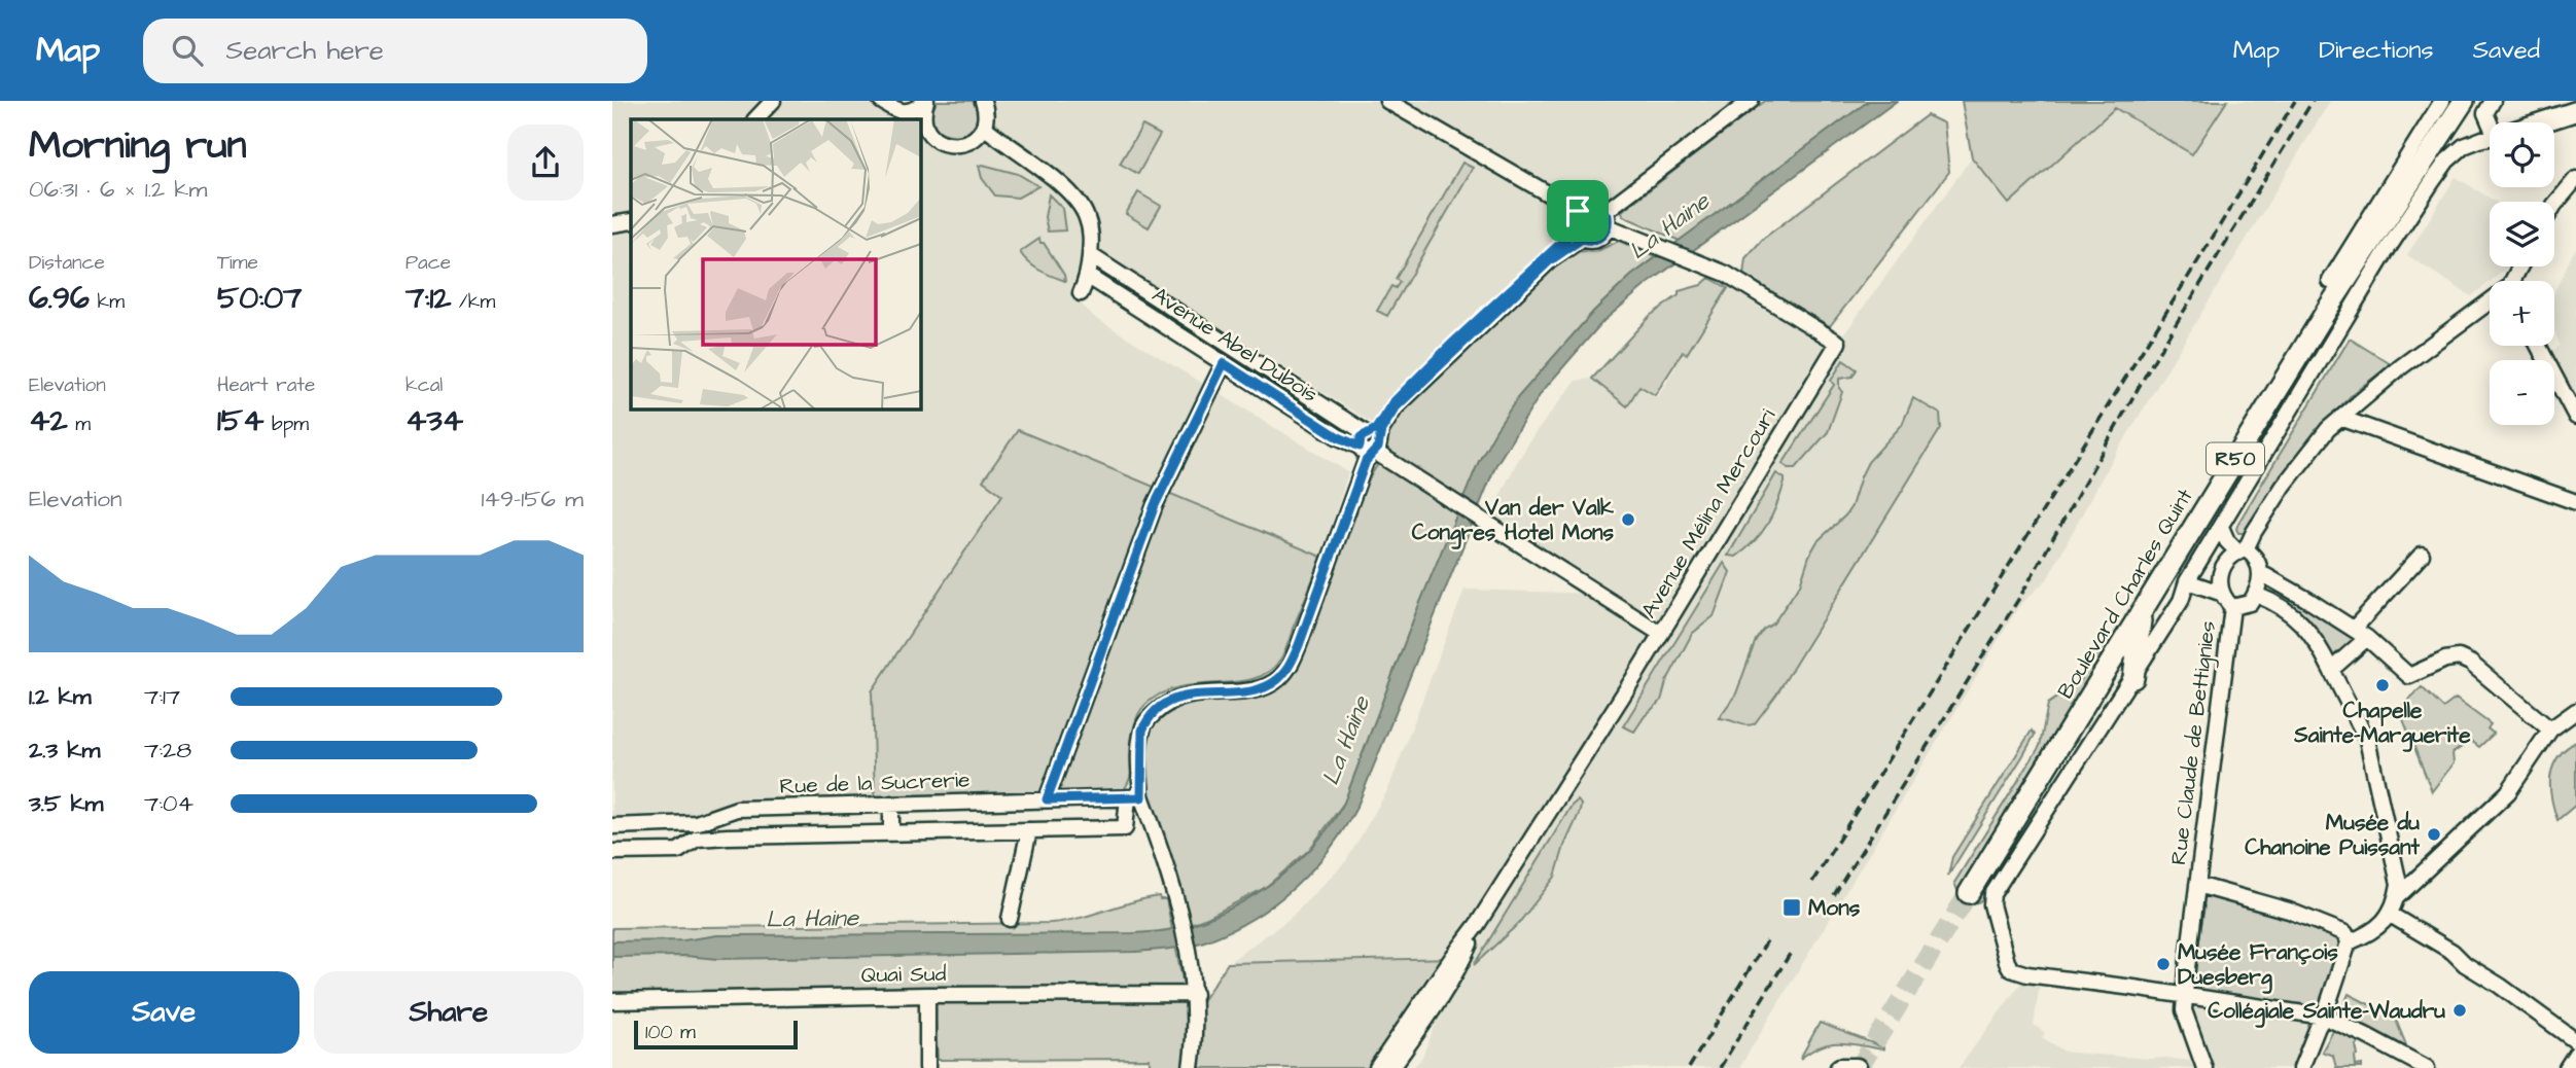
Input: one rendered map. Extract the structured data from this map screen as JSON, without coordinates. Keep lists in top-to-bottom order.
{
  "streets": {
    "highway": ["R50", "Boulevard Charles Quint"],
    "street": [
      "Avenue Abel Dubois",
      "Avenue Mélina Mercouri",
      "Rue Claude de Bettignies",
      "Rue de la Sucrerie",
      "Quai Sud"
    ]
  },
  "water": ["La Haine"],
  "places": {
    "other": [
      "Van der Valk Congres Hotel Mons",
      "Chapelle Sainte-Marguerite",
      "Musée du Chanoine Puissant",
      "Musée François Duesberg",
      "Collégiale Sainte-Waudru"
    ],
    "transit": ["Mons"]
  },
  "scale_bar": "100 m",
  "page": {
    "header": "Map",
    "search": "Search here",
    "nav": ["Map", "Directions", "Saved"],
    "heading": ["Morning run", "06:31 · 6 × 1.2 km"],
    "map_buttons": ["+", "−"],
    "stats": [
      ["Distance", "6.96 km"],
      ["Time", "50:07"],
      ["Pace", "7:12 /km"],
      ["Elevation", "42 m"],
      ["Heart rate", "154 bpm"],
      ["kcal", "434"]
    ],
    "chart": ["Elevation", "149–156 m"],
    "list": [
      {
        "name": "1.2 km",
        "note": "7:17"
      },
      {
        "name": "2.3 km",
        "note": "7:28"
      },
      {
        "name": "3.5 km",
        "note": "7:04"
      }
    ],
    "buttons": ["Save", "Share"],
    "scale": "100 m"
  }
}
